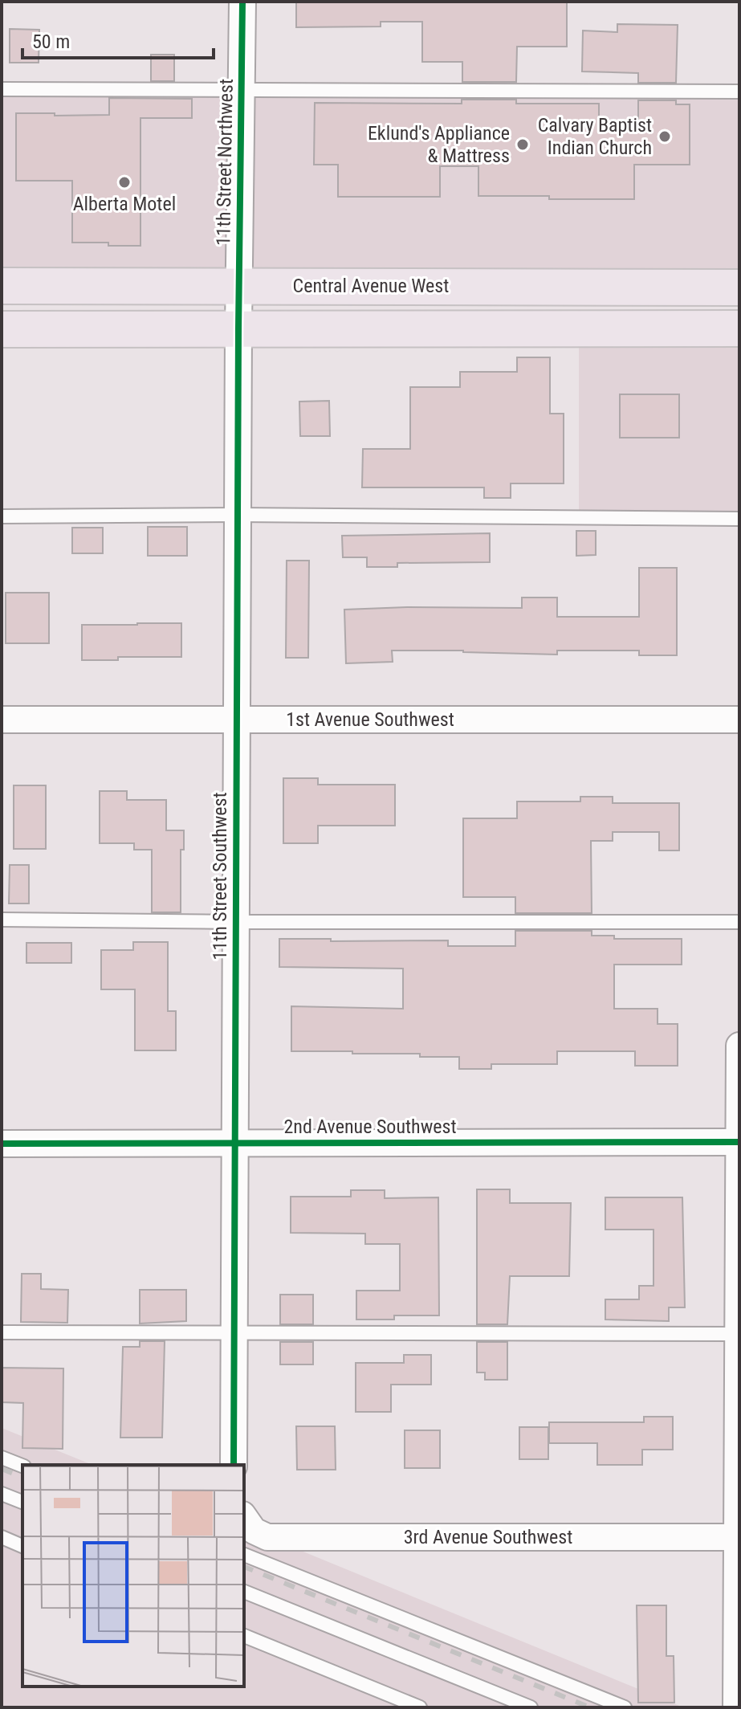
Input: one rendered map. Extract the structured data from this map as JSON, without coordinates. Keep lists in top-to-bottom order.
{
  "streets": {
    "highway": ["Central Avenue West"],
    "street": [
      "11th Street Northwest",
      "1st Avenue Southwest",
      "11th Street Southwest",
      "2nd Avenue Southwest",
      "3rd Avenue Southwest"
    ]
  },
  "crossings": [
    ["11th Street Northwest", "Central Avenue West"],
    ["11th Street Northwest", "11th Street Southwest"],
    ["Central Avenue West", "11th Street Southwest"],
    ["1st Avenue Southwest", "11th Street Southwest"],
    ["11th Street Southwest", "2nd Avenue Southwest"]
  ],
  "places": ["Calvary Baptist Indian Church", "Eklund's Appliance & Mattress", "Alberta Motel"],
  "scale_bar": "50 m"
}
